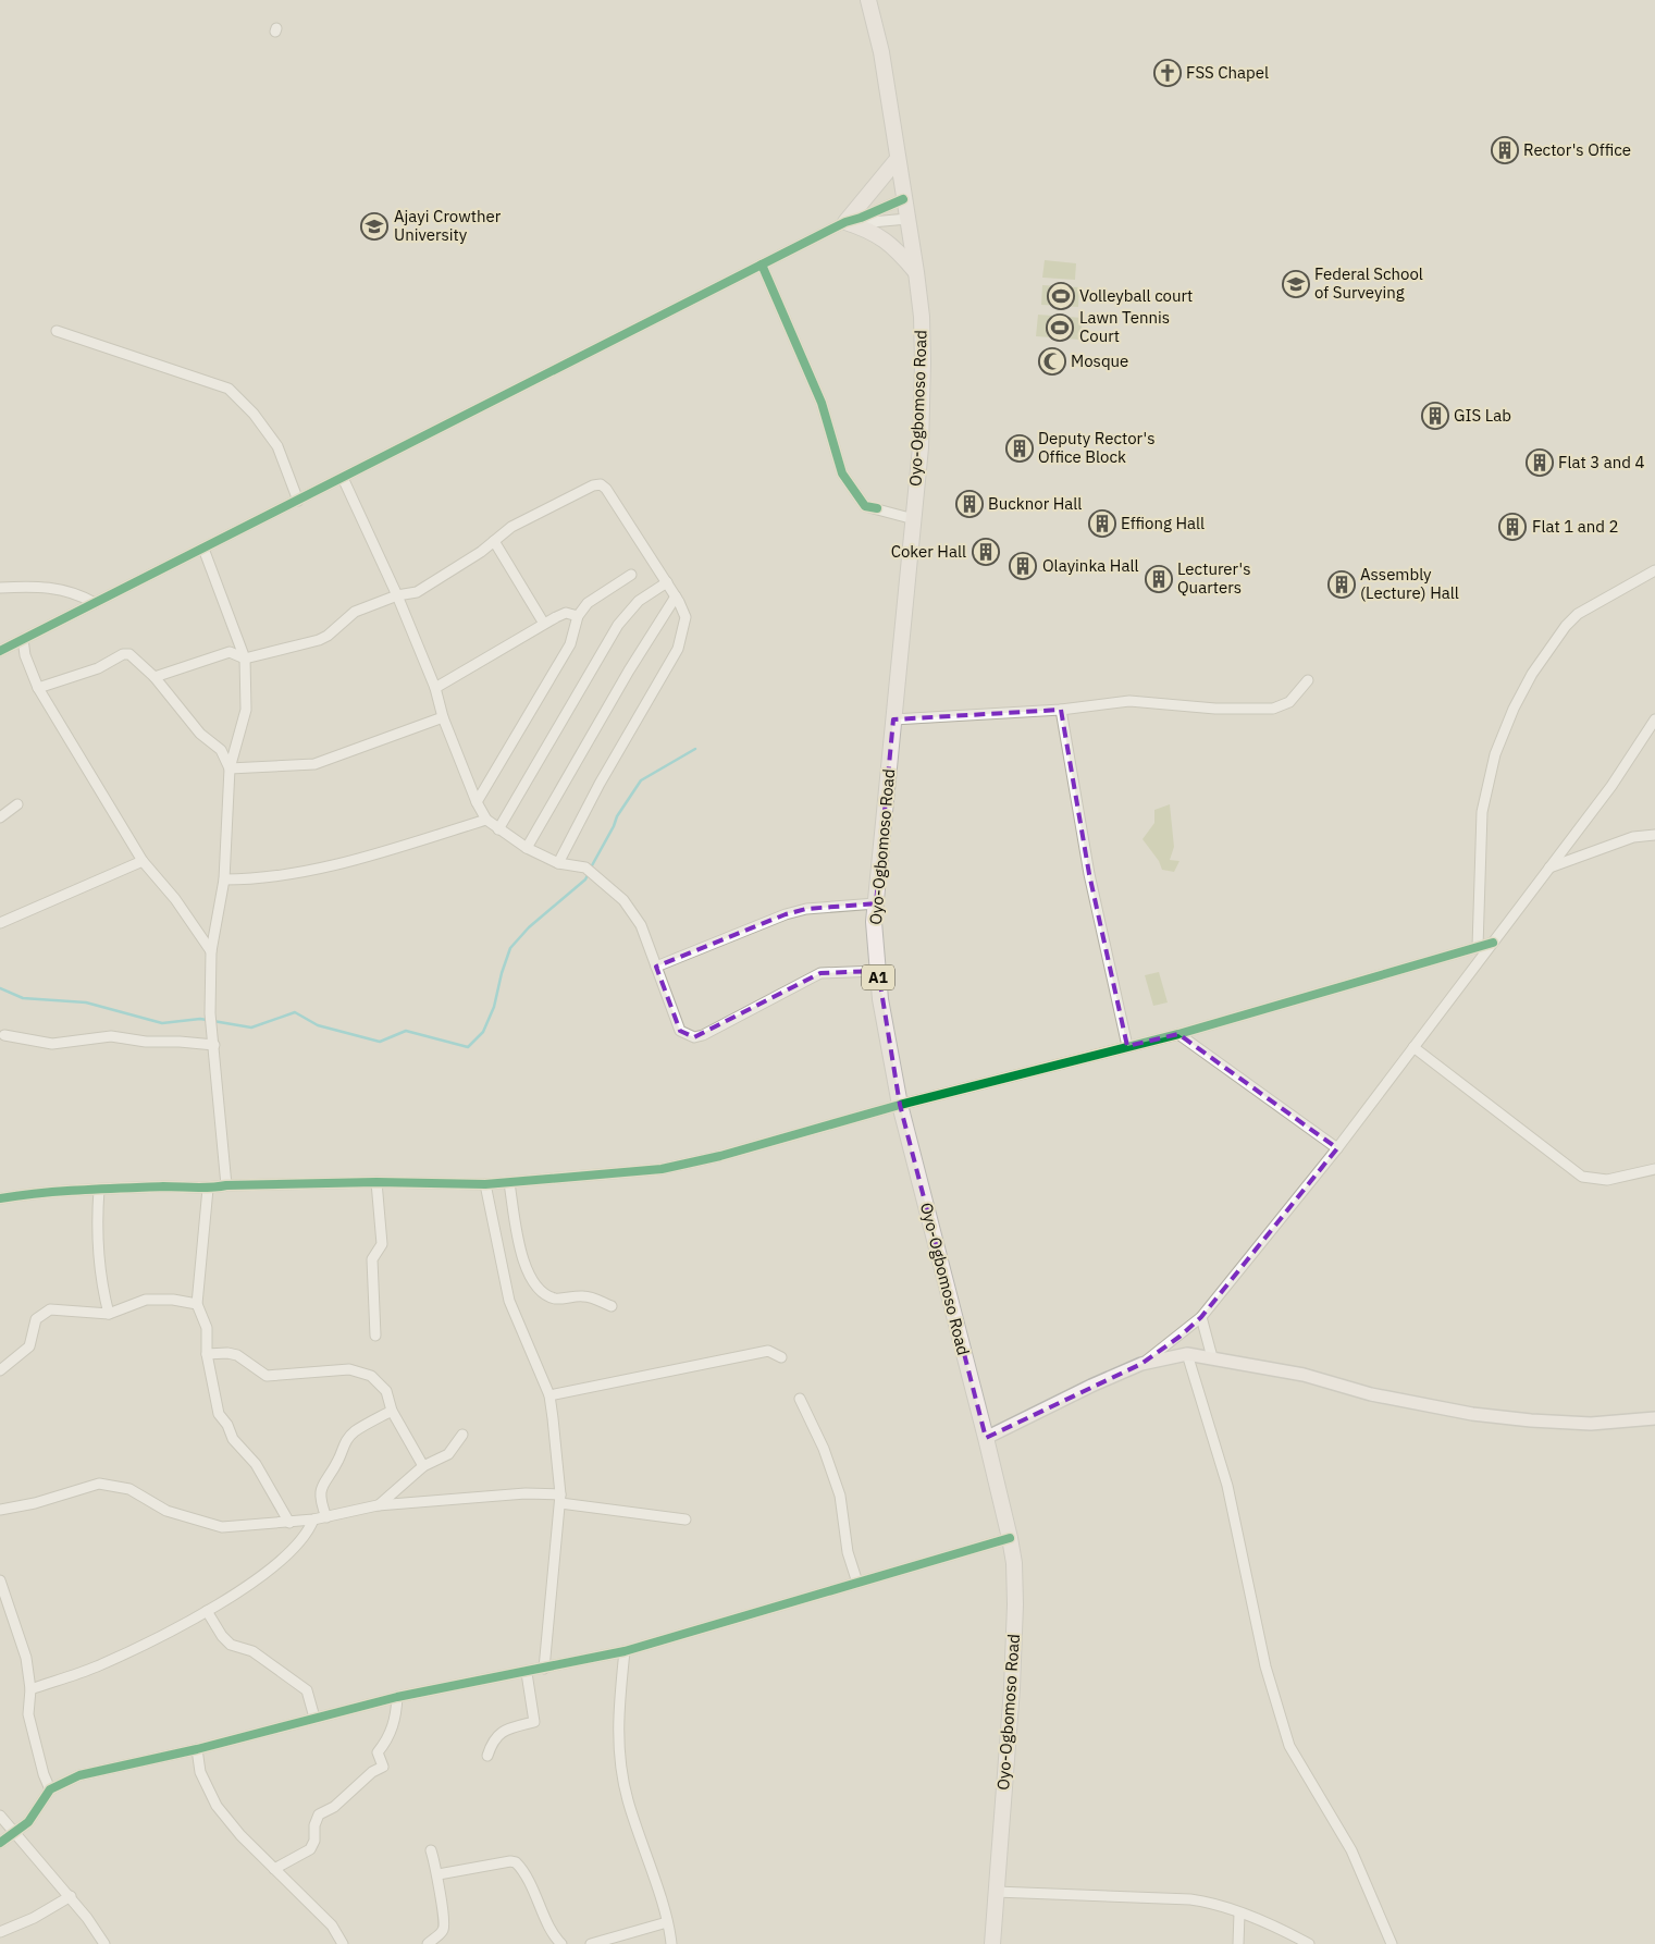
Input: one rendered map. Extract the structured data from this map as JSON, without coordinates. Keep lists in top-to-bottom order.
{
  "streets": {
    "highway": ["Oyo-Ogbomoso Road", "A1"]
  },
  "places": {
    "church": ["FSS Chapel"],
    "building": [
      "Rector's Office",
      "GIS Lab",
      "Deputy Rector's Office Block",
      "Flat 3 and 4",
      "Bucknor Hall",
      "Effiong Hall",
      "Flat 1 and 2",
      "Coker Hall",
      "Olayinka Hall",
      "Lecturer's Quarters",
      "Assembly (Lecture) Hall"
    ],
    "school or university": ["Ajayi Crowther University", "Federal School of Surveying"],
    "sports": ["Volleyball court", "Lawn Tennis Court"],
    "mosque": ["Mosque"]
  }
}
